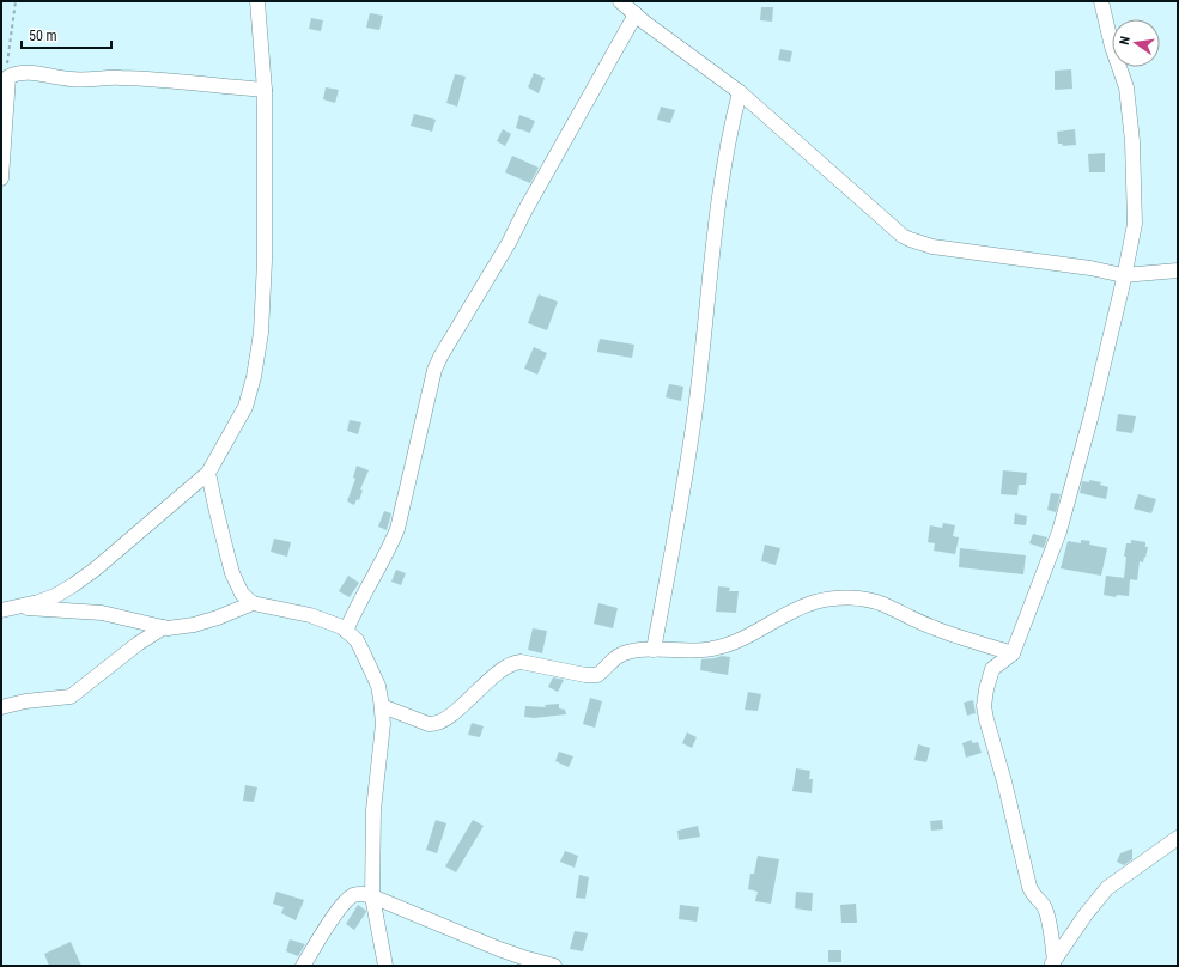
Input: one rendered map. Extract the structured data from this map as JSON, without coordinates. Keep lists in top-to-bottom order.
{
  "scale_bar": "50 m",
  "north": "left"
}
